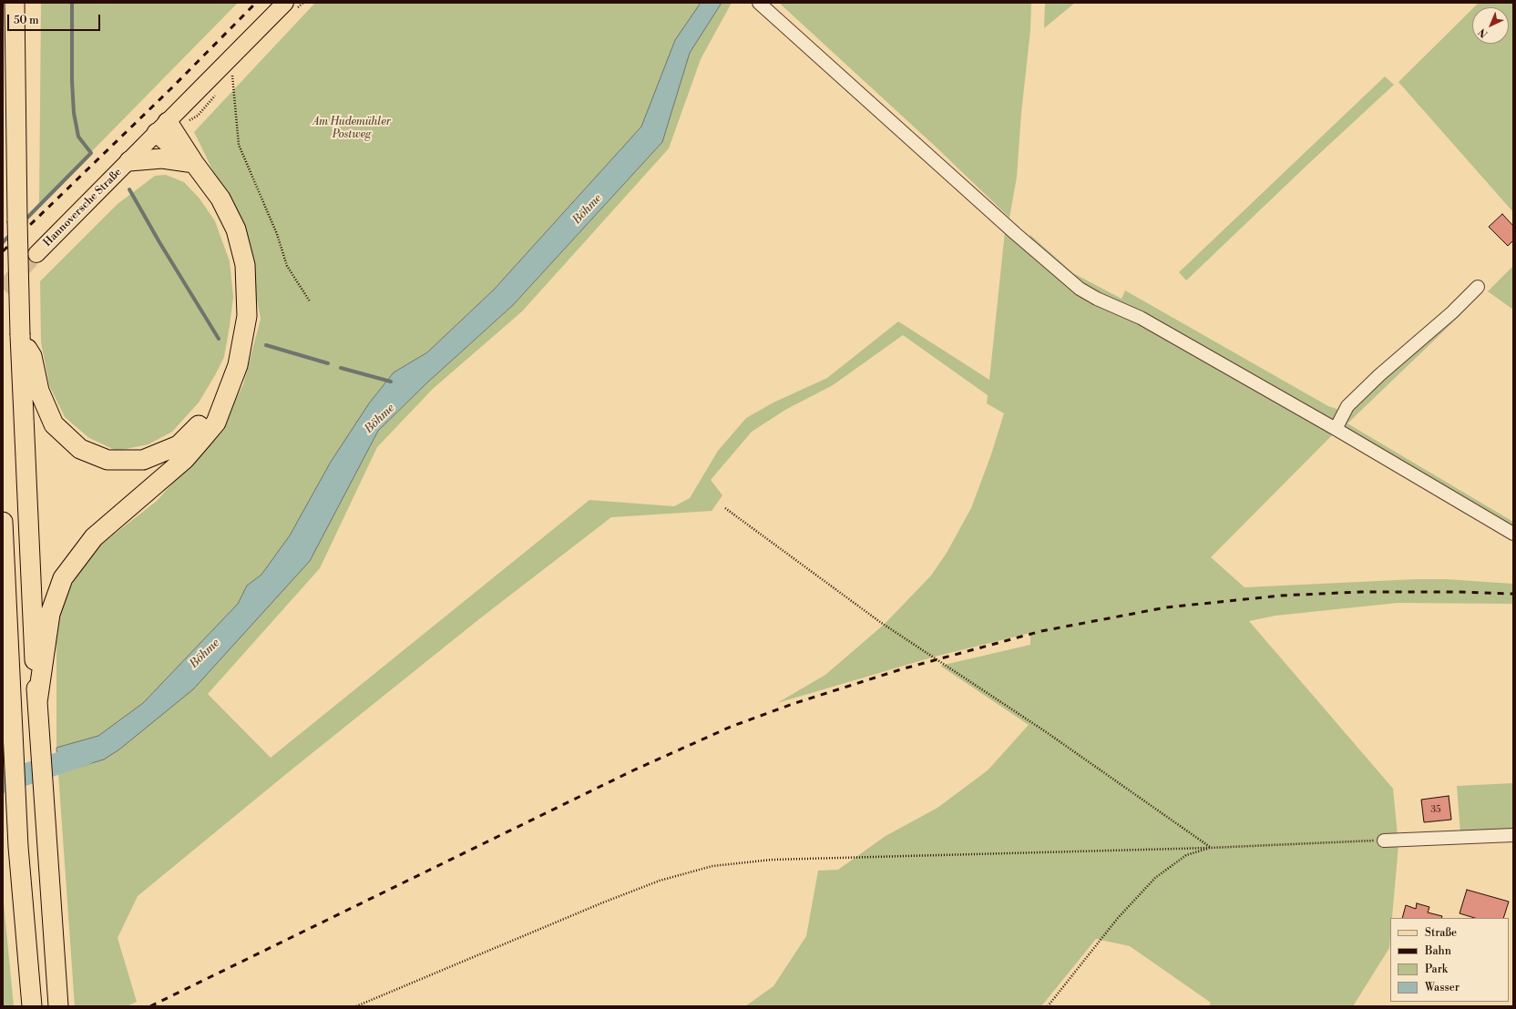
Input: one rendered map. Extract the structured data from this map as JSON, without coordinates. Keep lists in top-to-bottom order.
{
  "streets": {
    "main road": ["Hannoversche Straße"]
  },
  "water": ["Böhme"],
  "parks": ["Am Hudemühler Postweg"],
  "house_numbers": ["35"],
  "legend": [
    "Straße",
    "Bahn",
    "Park",
    "Wasser"
  ],
  "scale_bar": "50 m",
  "north": "bottom left"
}
